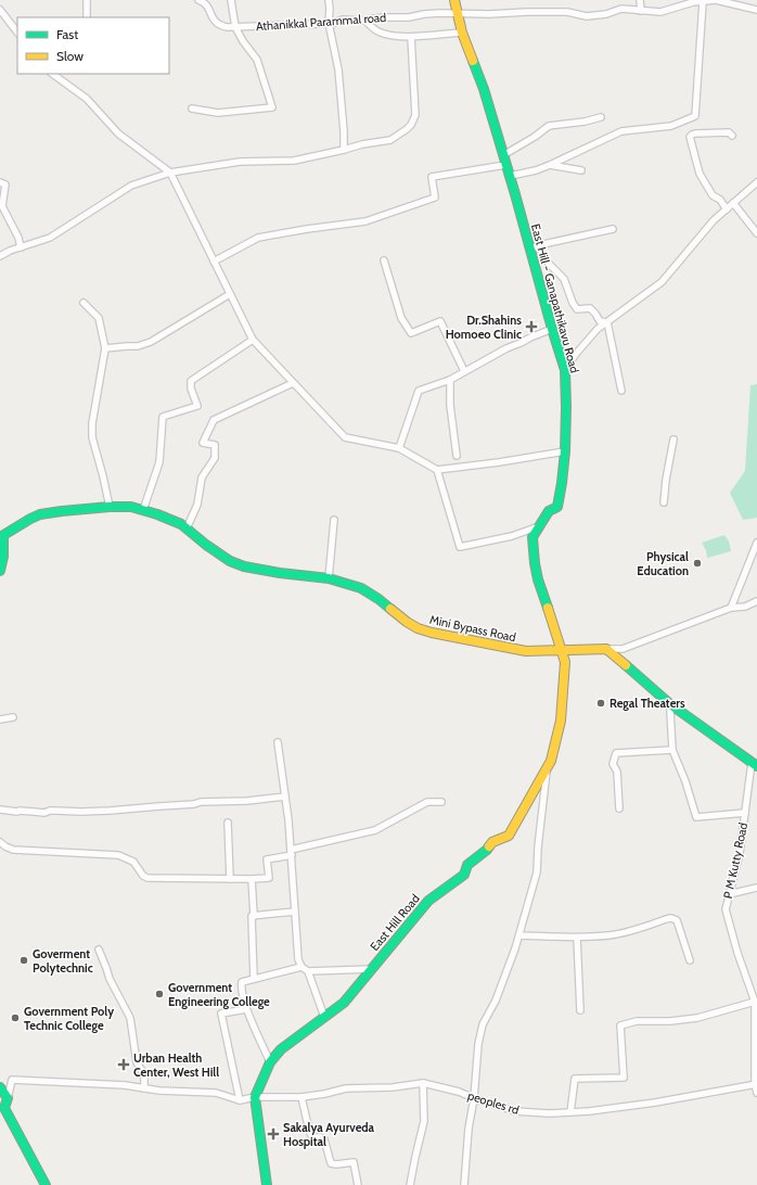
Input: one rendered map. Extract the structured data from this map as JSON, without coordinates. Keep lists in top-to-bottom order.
{
  "streets": {
    "main road": ["East Hill - Ganapathikavu Road", "Mini Bypass Road", "East Hill Road"],
    "street": ["Athanikkal Parammal road", "P M Kutty Road", "peoples rd"]
  },
  "crossings": [
    ["Athanikkal Parammal road", "East Hill - Ganapathikavu Road"],
    ["East Hill - Ganapathikavu Road", "Mini Bypass Road"],
    ["East Hill - Ganapathikavu Road", "East Hill Road"],
    ["Mini Bypass Road", "East Hill Road"],
    ["P M Kutty Road", "peoples rd"],
    ["East Hill Road", "peoples rd"]
  ],
  "places": {
    "health": ["Dr.Shahins Homoeo Clinic", "Urban Health Center, West Hill", "Sakalya Ayurveda Hospital"],
    "other": [
      "Physical Education",
      "Regal Theaters",
      "Goverment Polytechnic",
      "Government Engineering College",
      "Government Poly Technic College"
    ]
  },
  "legend": ["Fast", "Slow"]
}
